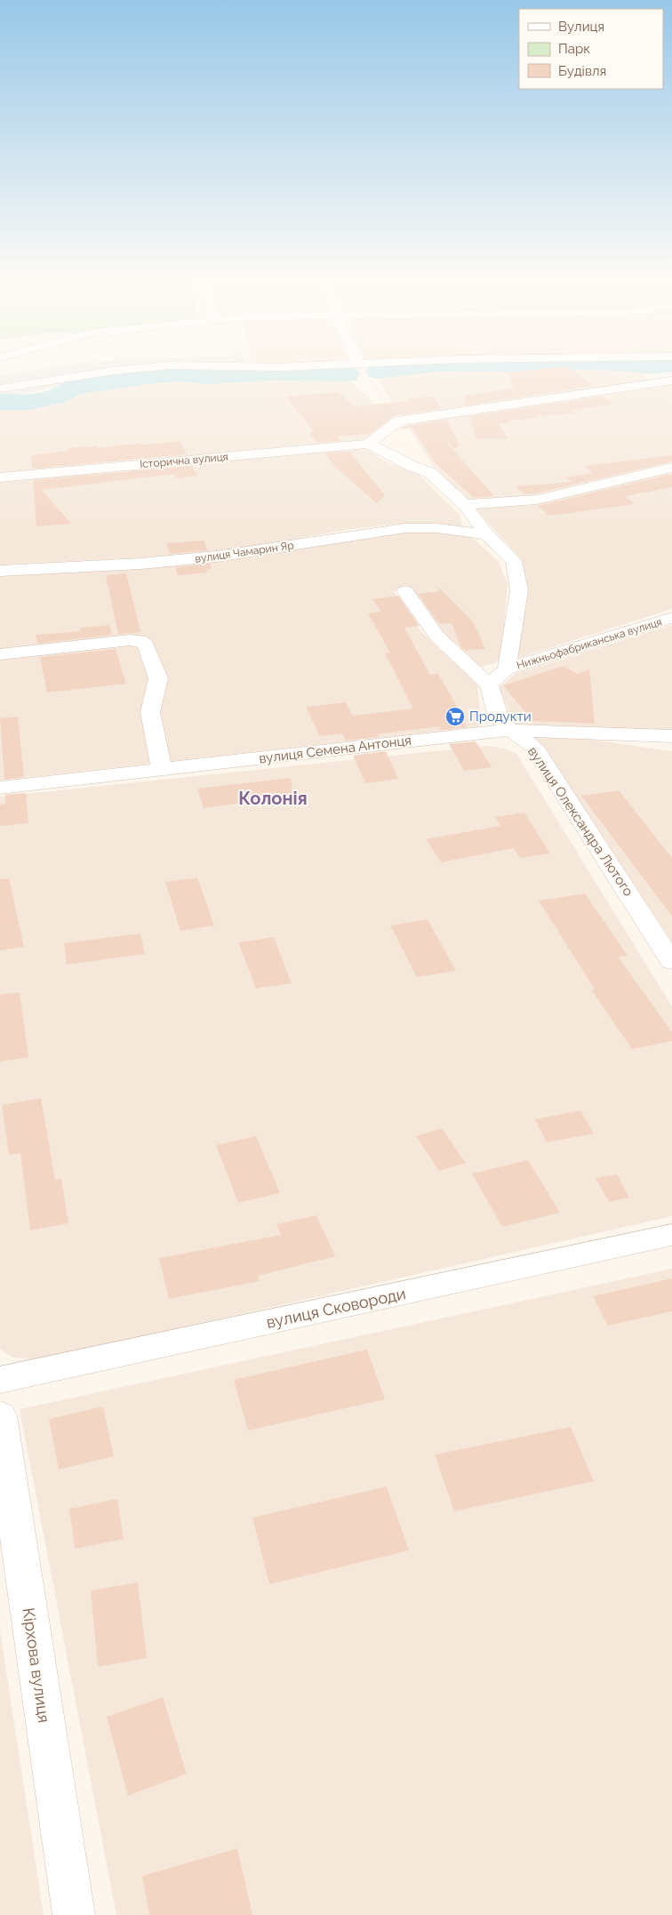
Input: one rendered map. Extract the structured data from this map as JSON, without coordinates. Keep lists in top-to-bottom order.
{
  "streets": {
    "street": [
      "Історична вулиця",
      "вулиця Чамарин Яр",
      "Нижньофабриканська вулиця",
      "вулиця Семена Антонця",
      "вулиця Олександра Лютого",
      "вулиця Сковороди",
      "Кірхова вулиця"
    ]
  },
  "crossings": [
    ["вулиця Семена Антонця", "вулиця Олександра Лютого"]
  ],
  "districts": ["Колонія"],
  "places": {
    "supermarket": ["Продукти"]
  },
  "legend": ["Вулиця", "Парк", "Будівля"]
}
